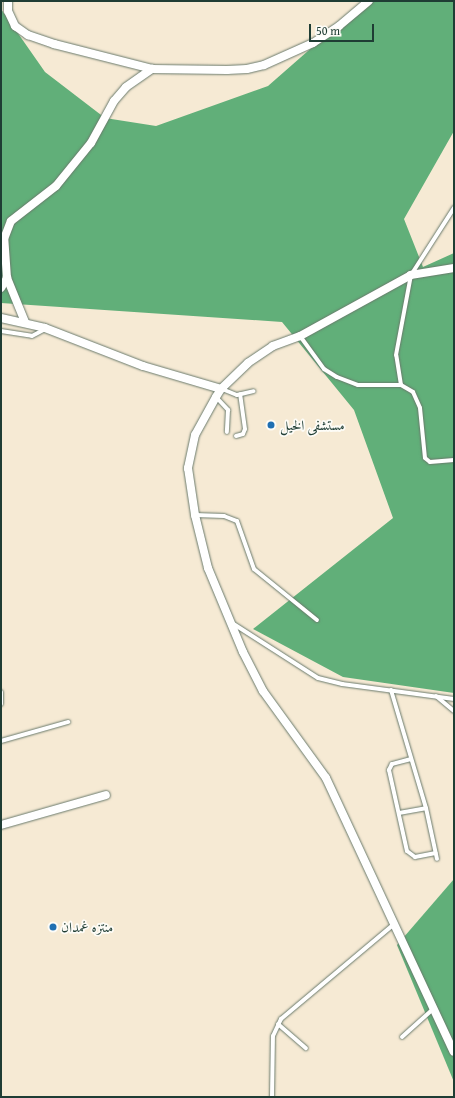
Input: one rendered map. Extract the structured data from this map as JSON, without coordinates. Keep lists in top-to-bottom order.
{
  "places": ["مستشفى الخيل", "منتزه غمدان"],
  "scale_bar": "50 m"
}
